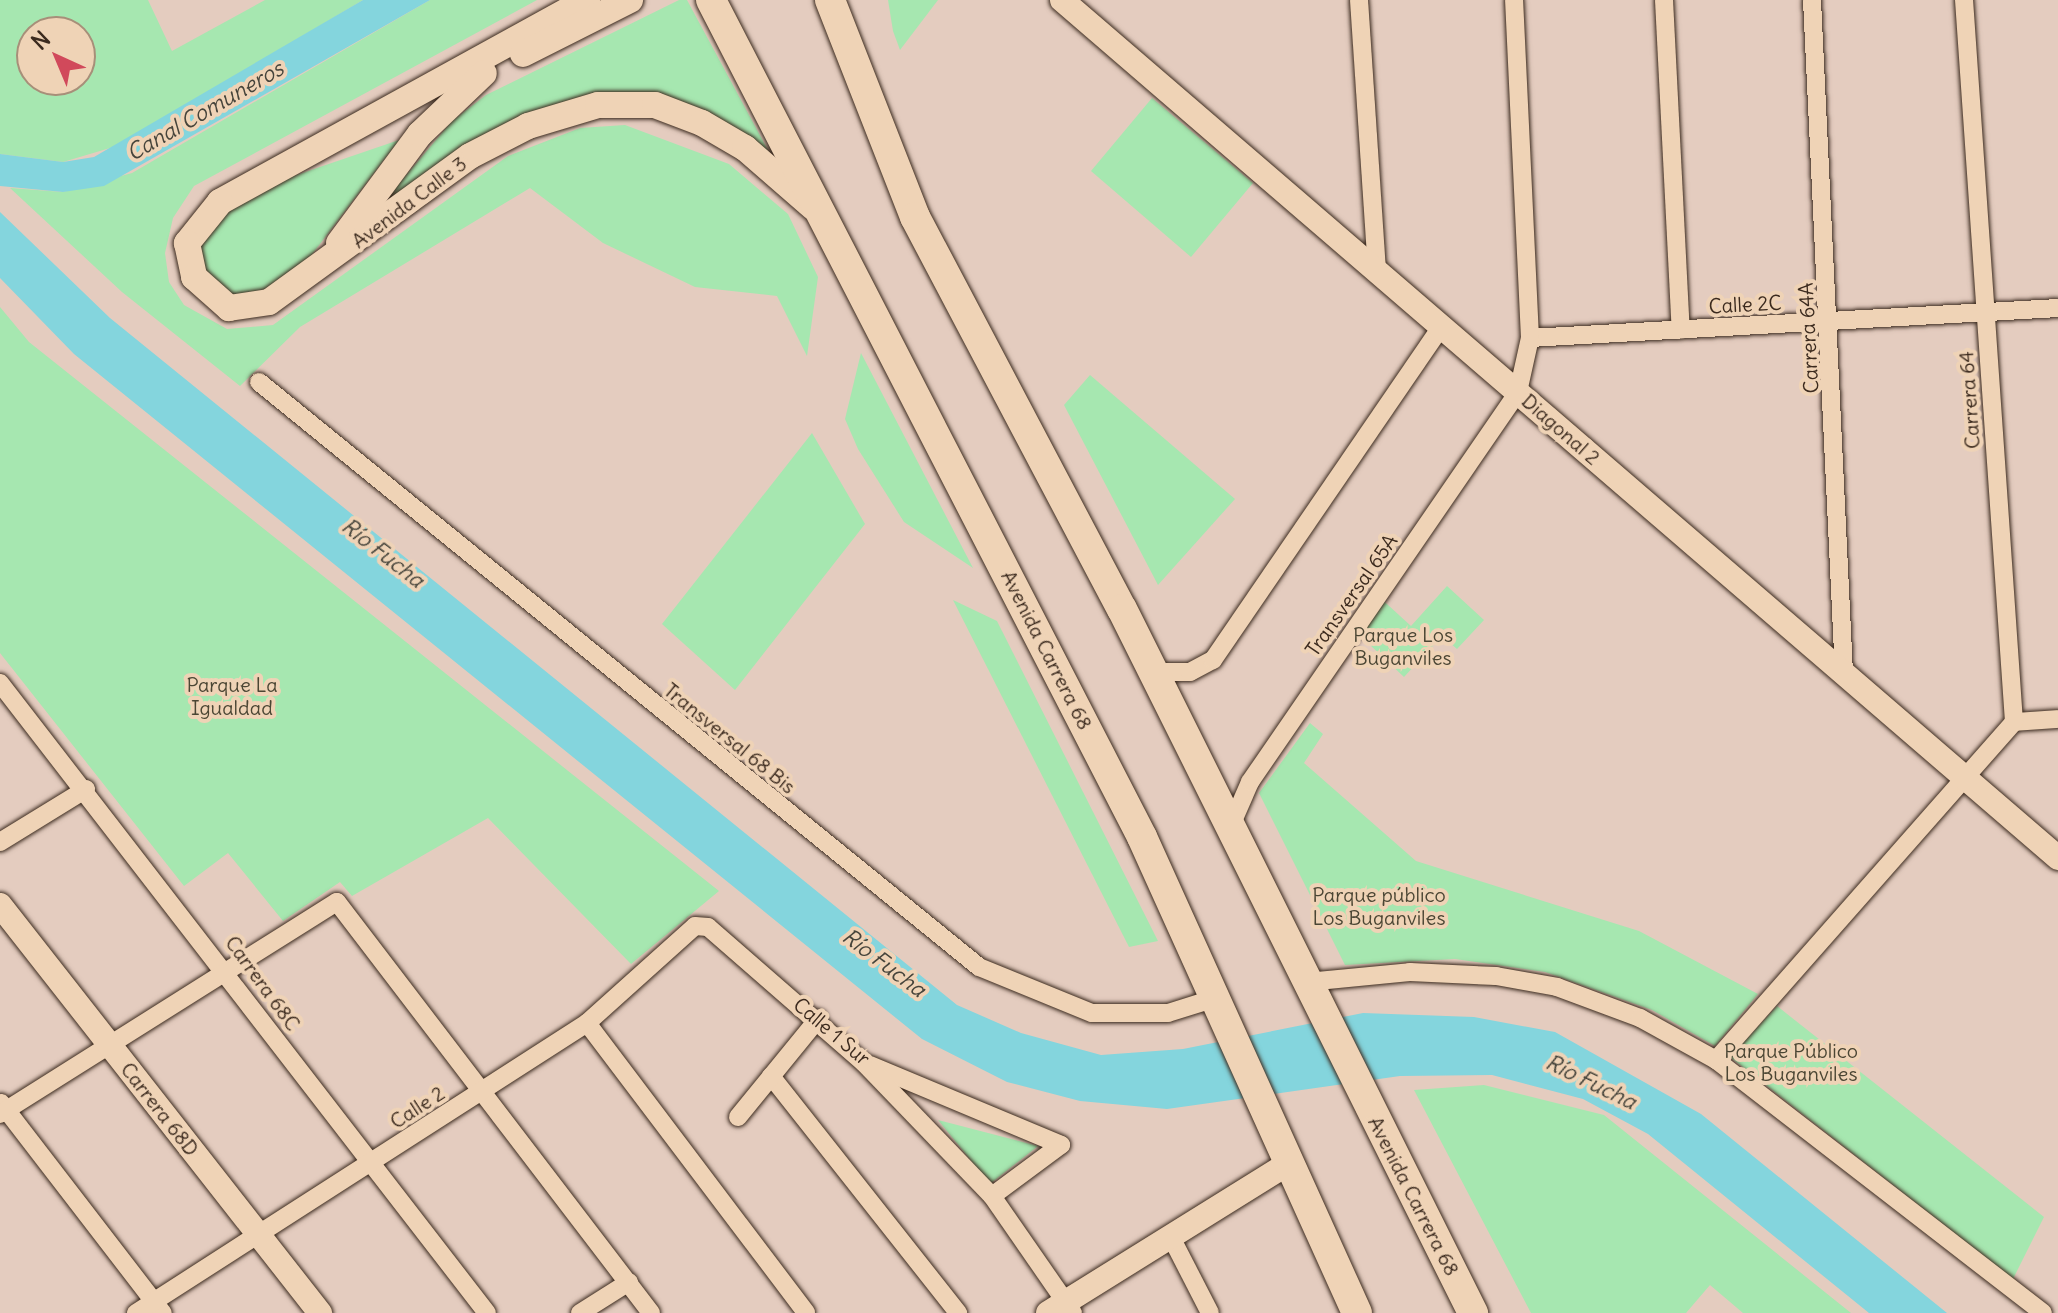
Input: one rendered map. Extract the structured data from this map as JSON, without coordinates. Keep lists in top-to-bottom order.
{
  "streets": {
    "main road": ["Avenida Calle 3", "Avenida Carrera 68"],
    "street": [
      "Calle 2C",
      "Carrera 64A",
      "Carrera 64",
      "Diagonal 2",
      "Transversal 65A",
      "Transversal 68 Bis",
      "Carrera 68C",
      "Calle 1 Sur",
      "Calle 2",
      "Carrera 68D"
    ]
  },
  "crossings": [
    ["Avenida Calle 3", "Avenida Carrera 68"],
    ["Calle 2C", "Carrera 64A"],
    ["Calle 2C", "Carrera 64"],
    ["Carrera 64A", "Diagonal 2"],
    ["Diagonal 2", "Transversal 65A"],
    ["Transversal 65A", "Avenida Carrera 68"],
    ["Avenida Carrera 68", "Transversal 68 Bis"],
    ["Carrera 68C", "Calle 2"],
    ["Calle 1 Sur", "Calle 2"],
    ["Calle 2", "Carrera 68D"]
  ],
  "water": ["Canal Comuneros", "Río Fucha"],
  "parks": [
    "Parque Los Buganviles",
    "Parque La Igualdad",
    "Parque público Los Buganviles",
    "Parque Público Los Buganviles"
  ],
  "north": "top left"
}
